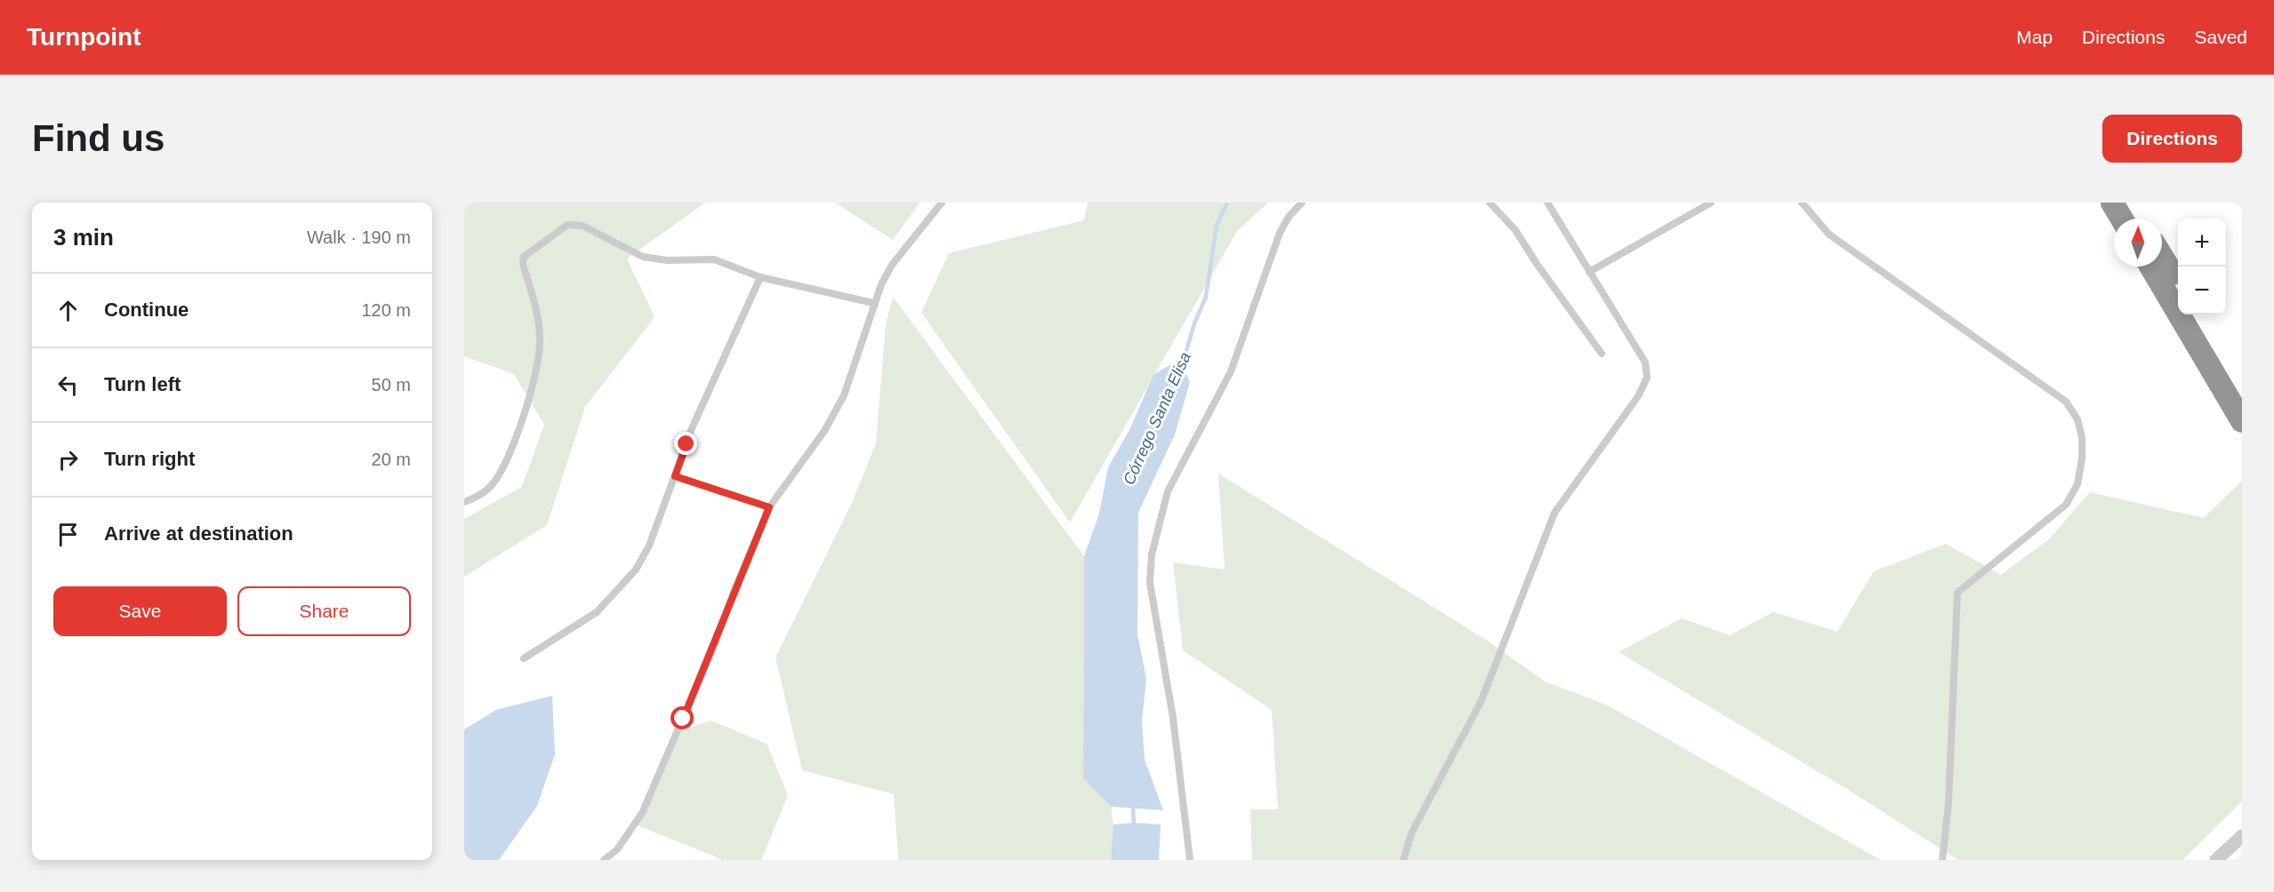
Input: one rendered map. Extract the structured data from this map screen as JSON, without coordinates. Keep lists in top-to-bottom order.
{
  "water": ["Córrego Santa Elisa"],
  "north": "top",
  "page": {
    "header": "Turnpoint",
    "nav": ["Map", "Directions", "Saved"],
    "buttons": [
      "Directions",
      ["Save", "Share"]
    ],
    "title": "Find us",
    "heading": ["3 min", "Walk · 190 m"],
    "map_buttons": ["+", "−"],
    "list": [
      ["Continue", "120 m"],
      ["Turn left", "50 m"],
      ["Turn right", "20 m"],
      "Arrive at destination"
    ]
  }
}
